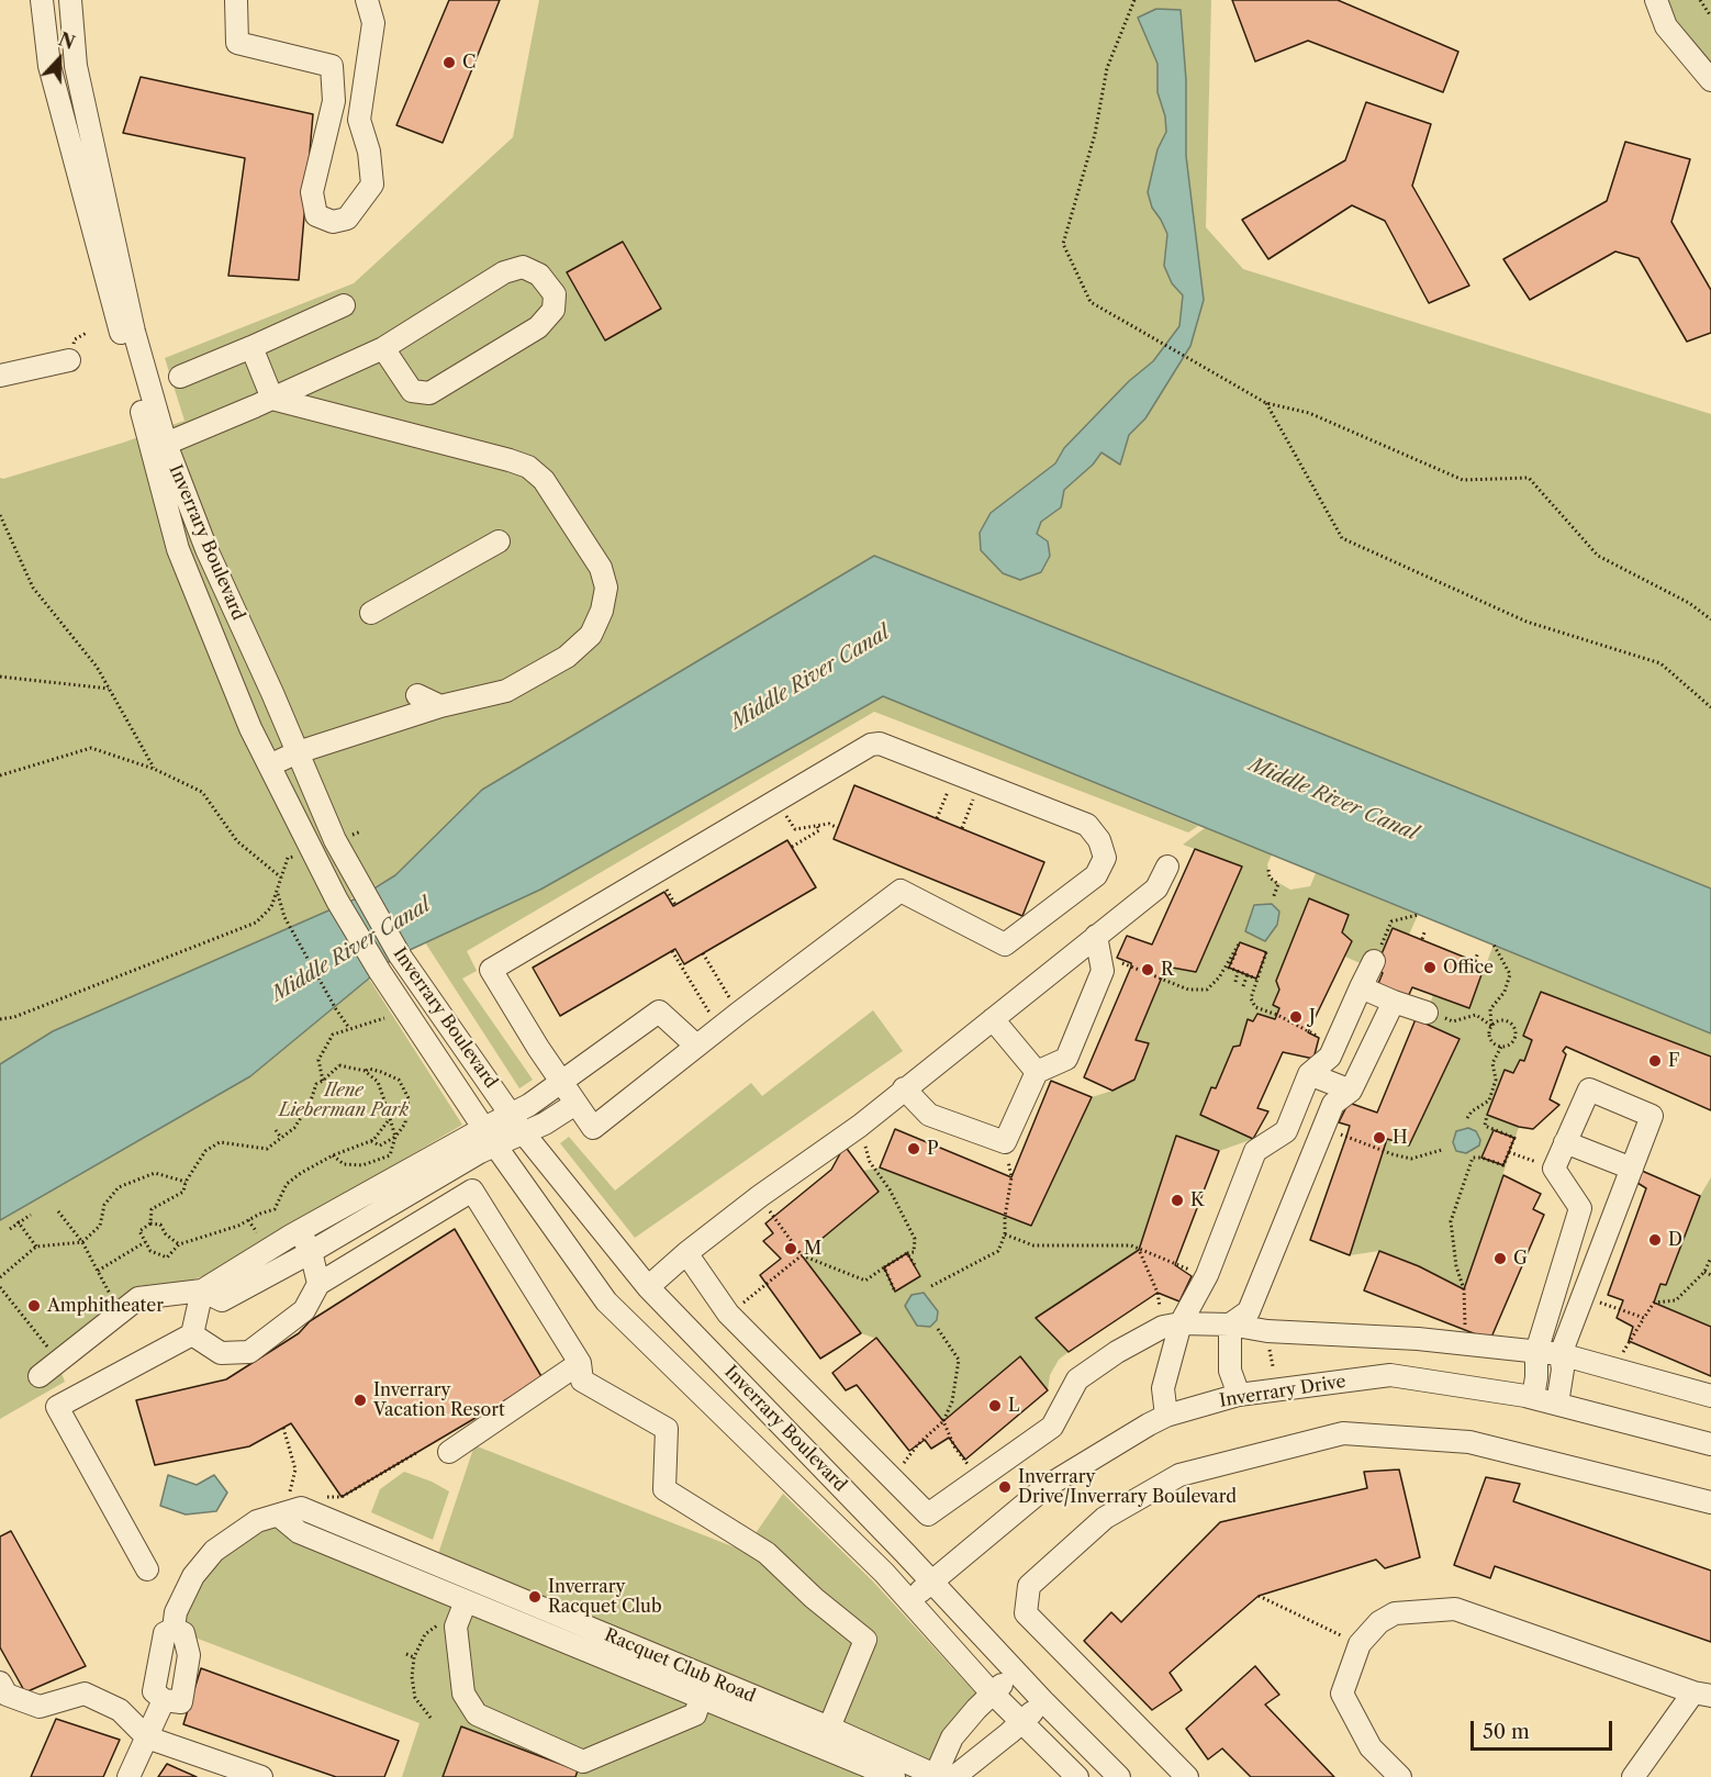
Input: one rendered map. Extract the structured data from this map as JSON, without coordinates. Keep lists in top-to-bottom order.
{
  "streets": {
    "street": ["Inverrary Boulevard", "Inverrary Drive", "Racquet Club Road"]
  },
  "crossings": [
    ["Inverrary Boulevard", "Inverrary Drive"]
  ],
  "water": ["Middle River Canal"],
  "parks": ["Ilene Lieberman Park"],
  "places": [
    "C",
    "Office",
    "R",
    "J",
    "F",
    "H",
    "P",
    "K",
    "D",
    "M",
    "G",
    "Amphitheater",
    "Inverrary Vacation Resort",
    "L",
    "Inverrary Drive/Inverrary Boulevard",
    "Inverrary Racquet Club"
  ],
  "scale_bar": "50 m",
  "north": "top"
}
